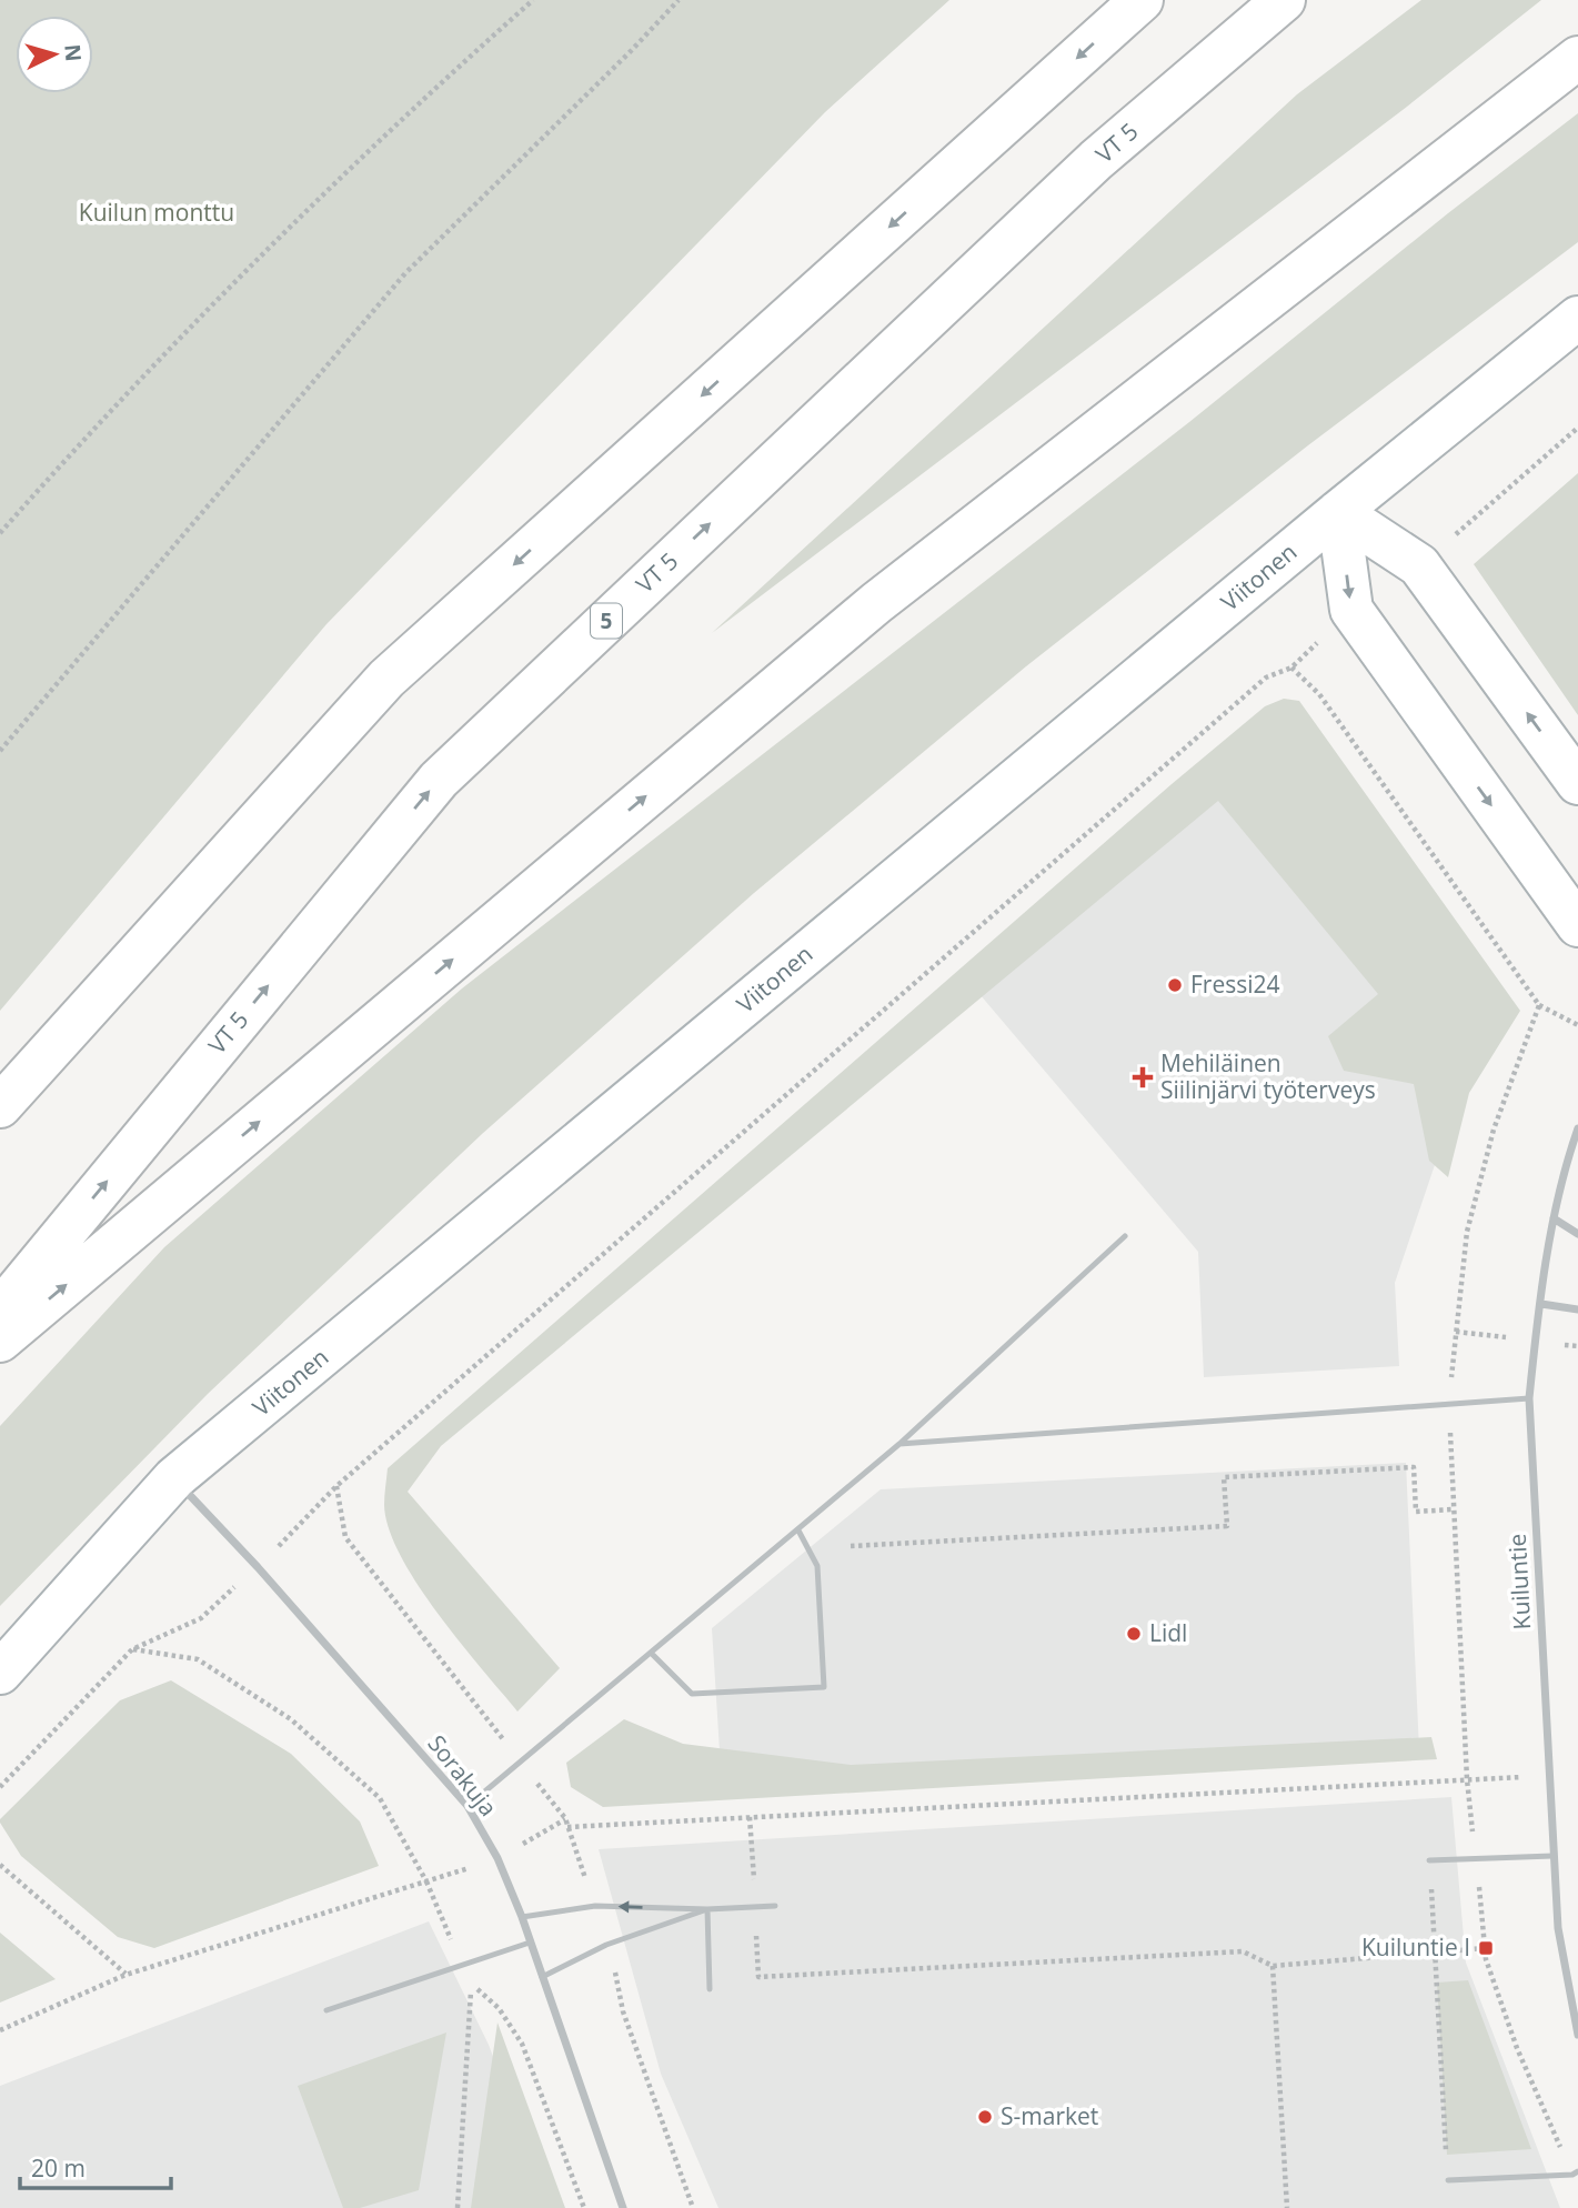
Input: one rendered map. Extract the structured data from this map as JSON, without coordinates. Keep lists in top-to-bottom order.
{
  "streets": {
    "main road": ["VT 5", "Viitonen", "5"],
    "street": ["Kuiluntie", "Sorakuja"]
  },
  "crossings": [
    ["Viitonen", "Sorakuja"]
  ],
  "parks": ["Kuilun monttu"],
  "places": {
    "other": ["Fressi24", "Lidl", "S-market"],
    "health": ["Mehiläinen Siilinjärvi työterveys"],
    "transit": ["Kuiluntie I"]
  },
  "scale_bar": "20 m",
  "north": "right"
}
